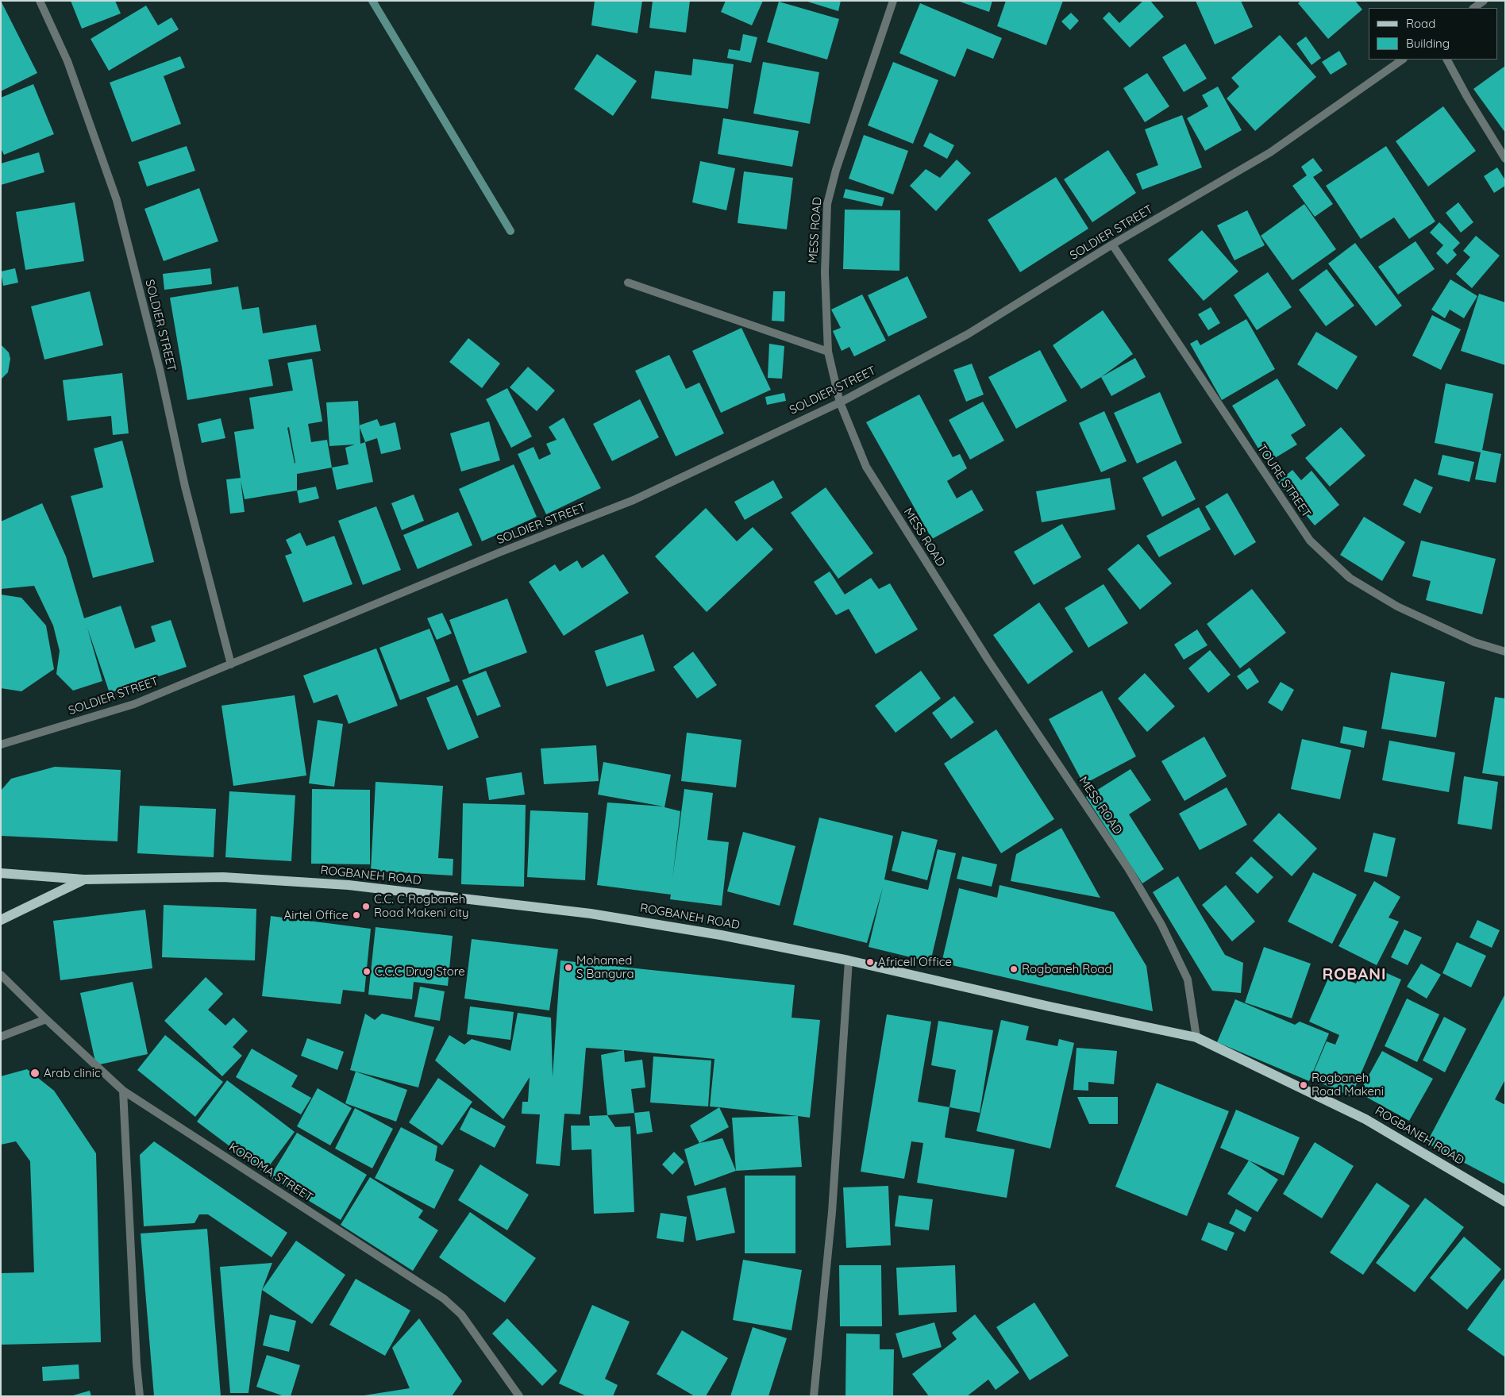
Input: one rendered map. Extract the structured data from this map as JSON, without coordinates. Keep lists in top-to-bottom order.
{
  "streets": {
    "main road": ["ROGBANEH ROAD"],
    "street": [
      "MESS ROAD",
      "SOLDIER STREET",
      "TOURE STREET",
      "KOROMA STREET"
    ]
  },
  "crossings": [
    ["MESS ROAD", "SOLDIER STREET"],
    ["MESS ROAD", "ROGBANEH ROAD"],
    ["SOLDIER STREET", "TOURE STREET"]
  ],
  "districts": ["ROBANI"],
  "places": [
    "C.C. C Rogbaneh Road Makeni city",
    "Airtel Office",
    "Africell Office",
    "Mohamed S Bangura",
    "Rogbaneh Road",
    "C.C.C Drug Store",
    "Arab clinic",
    "Rogbaneh Road Makeni"
  ],
  "legend": ["Road", "Building"]
}
